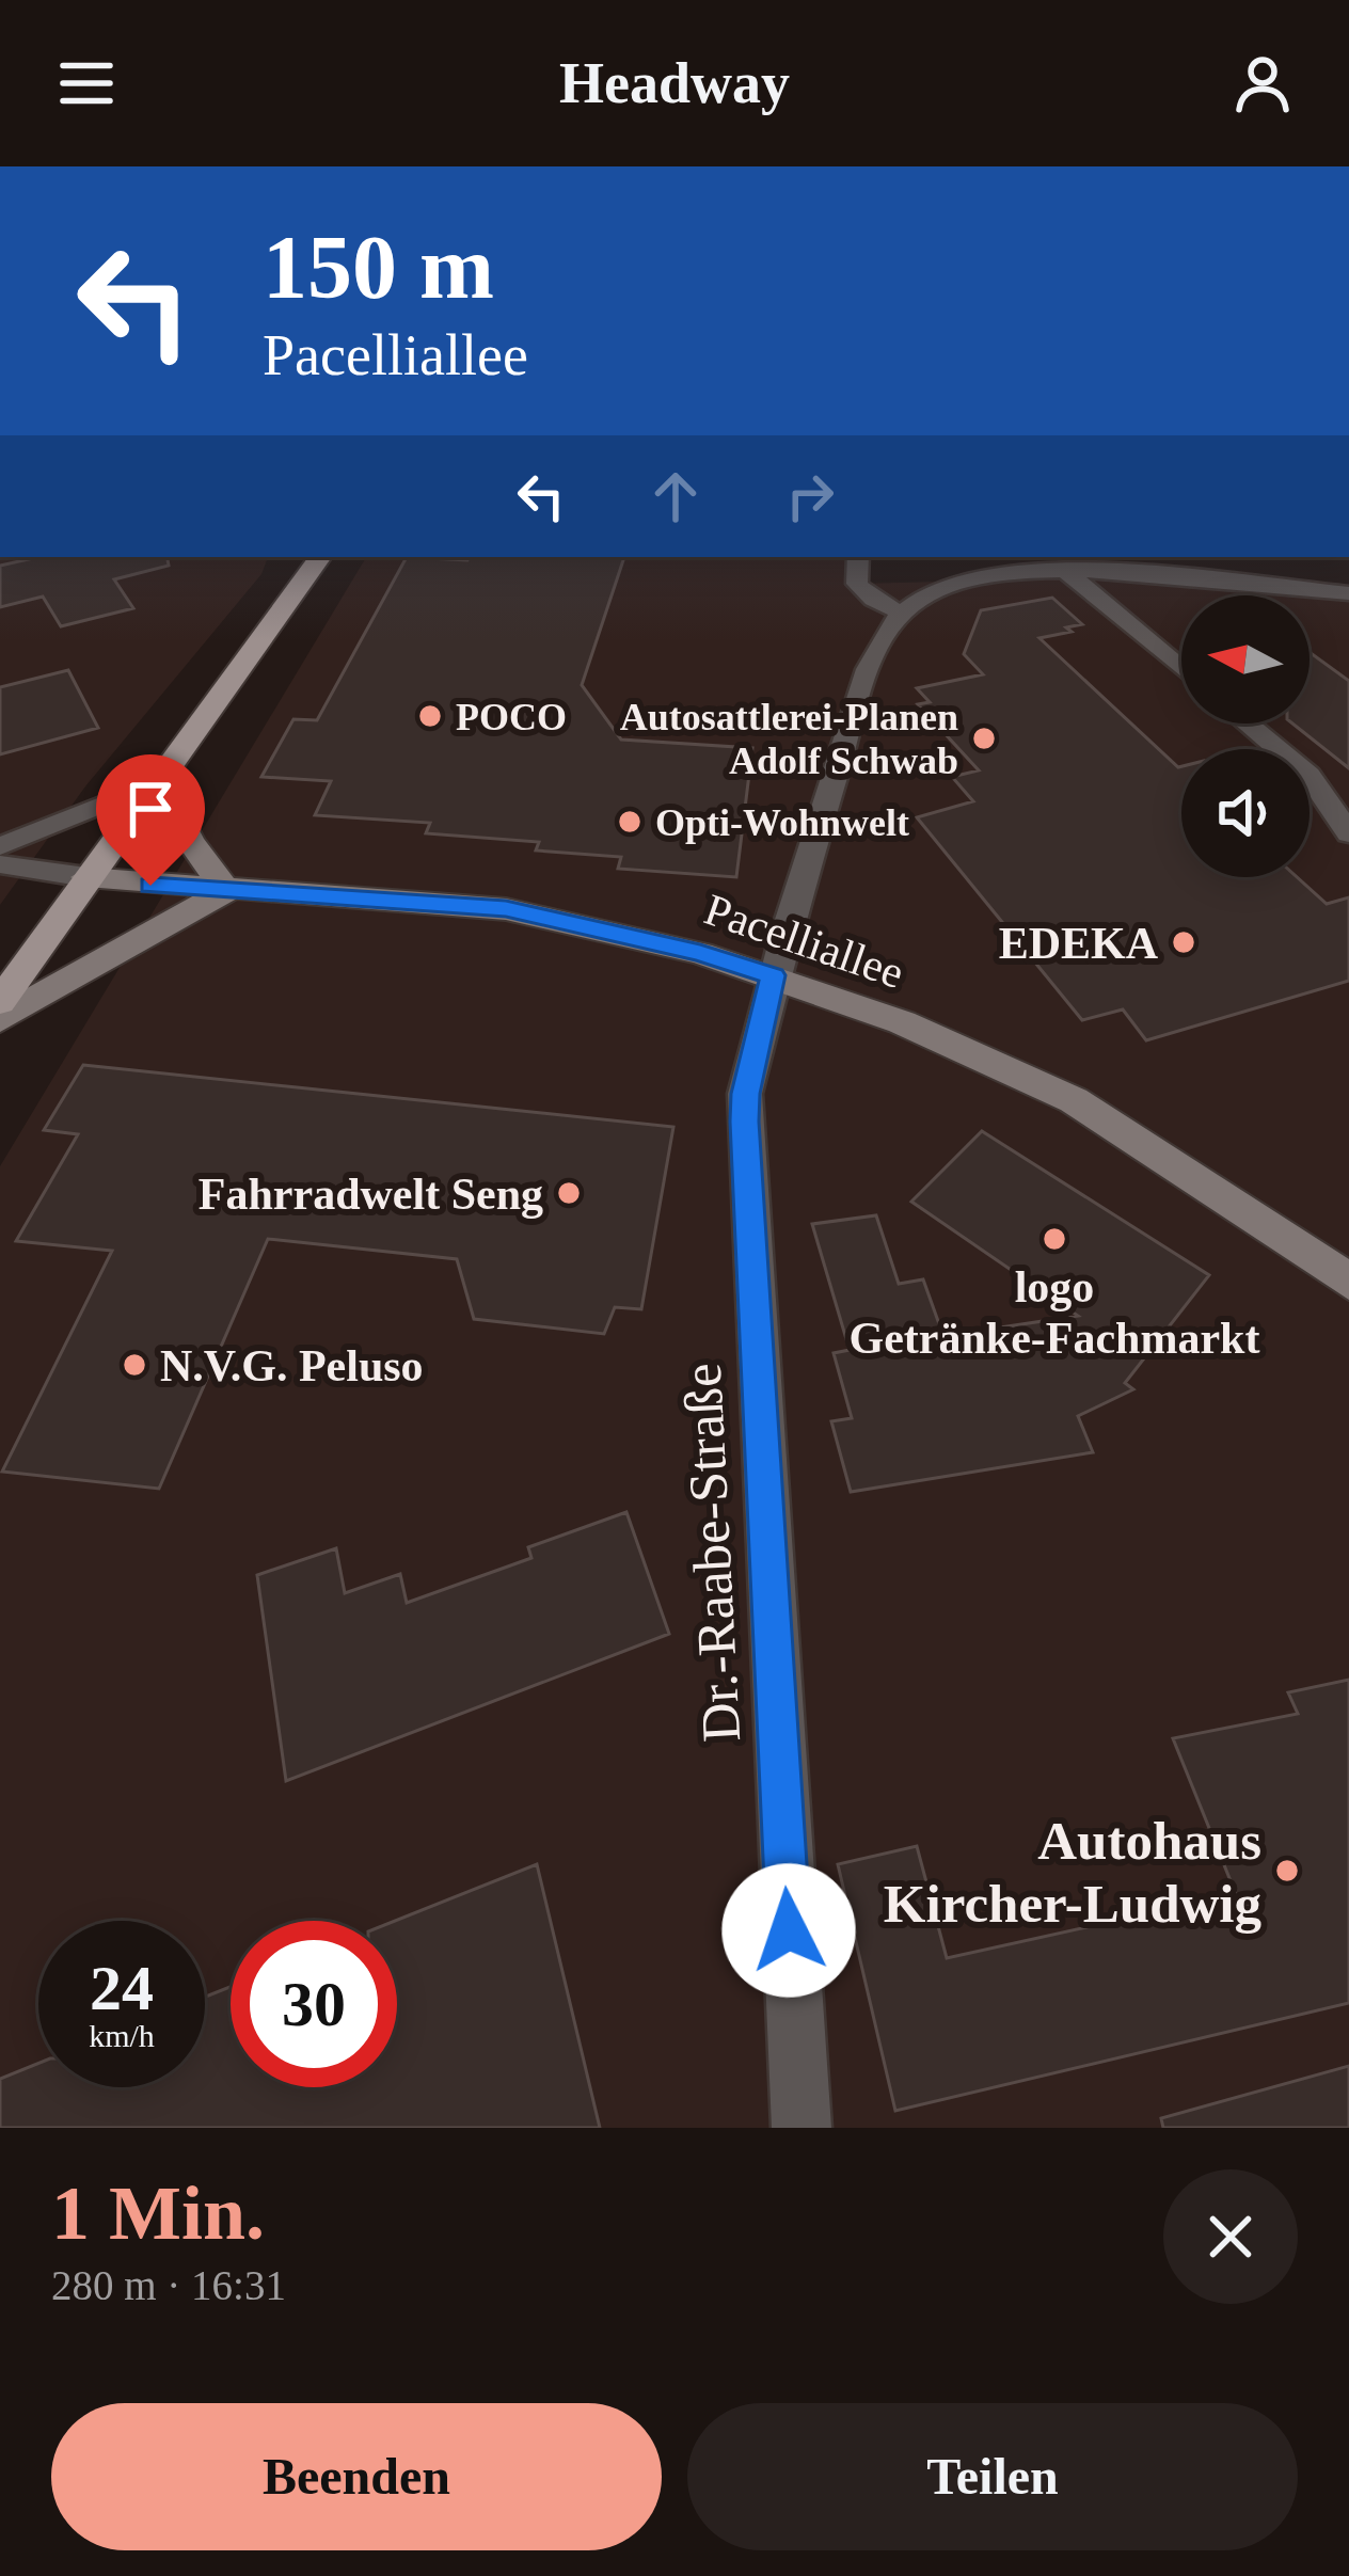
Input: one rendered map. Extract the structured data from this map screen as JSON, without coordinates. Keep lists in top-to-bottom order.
{
  "streets": {
    "main road": ["Pacelliallee"],
    "street": ["Dr.-Raabe-Straße"]
  },
  "crossings": [
    ["Pacelliallee", "Dr.-Raabe-Straße"]
  ],
  "places": [
    "POCO",
    "Autosattlerei-Planen Adolf Schwab",
    "Opti-Wohnwelt",
    "EDEKA",
    "Fahrradwelt Seng",
    "logo Getränke-Fachmarkt",
    "N.V.G. Peluso",
    "Autohaus Kircher-Ludwig"
  ],
  "north": "left",
  "page": {
    "header": "Headway",
    "turn": ["150 m", "Pacelliallee"],
    "speed": "24 km/h",
    "limit": "30",
    "heading": ["1 Min.", "280 m · 16:31"],
    "buttons": ["Beenden", "Teilen"]
  }
}
